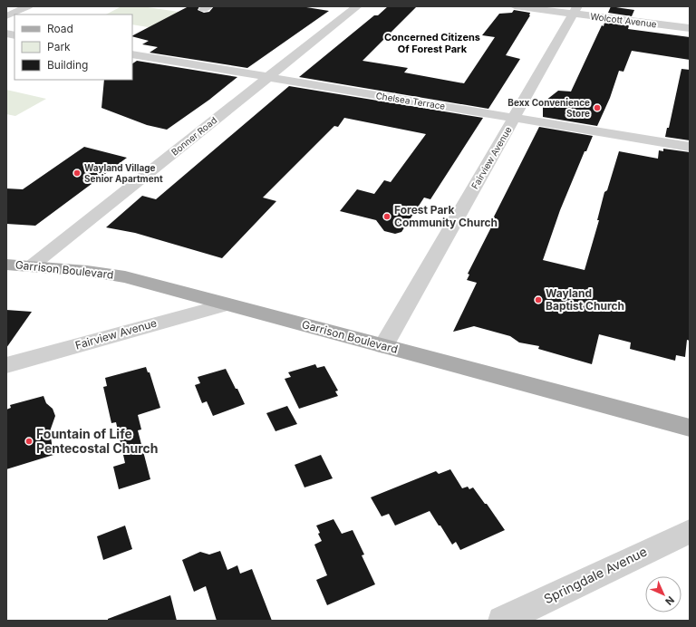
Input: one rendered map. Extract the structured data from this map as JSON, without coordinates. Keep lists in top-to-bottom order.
{
  "streets": {
    "main road": ["Garrison Boulevard"],
    "street": [
      "Wolcott Avenue",
      "Chelsea Terrace",
      "Bonner Road",
      "Fairview Avenue",
      "Springdale Avenue"
    ]
  },
  "crossings": [
    ["Wolcott Avenue", "Fairview Avenue"],
    ["Chelsea Terrace", "Bonner Road"],
    ["Chelsea Terrace", "Fairview Avenue"],
    ["Bonner Road", "Garrison Boulevard"],
    ["Fairview Avenue", "Garrison Boulevard"]
  ],
  "districts": ["Concerned Citizens Of Forest Park"],
  "places": [
    "Bexx Convenience Store",
    "Wayland Village Senior Apartment",
    "Forest Park Community Church",
    "Wayland Baptist Church",
    "Fountain of Life Pentecostal Church"
  ],
  "legend": ["Road", "Park", "Building"],
  "north": "bottom right"
}
